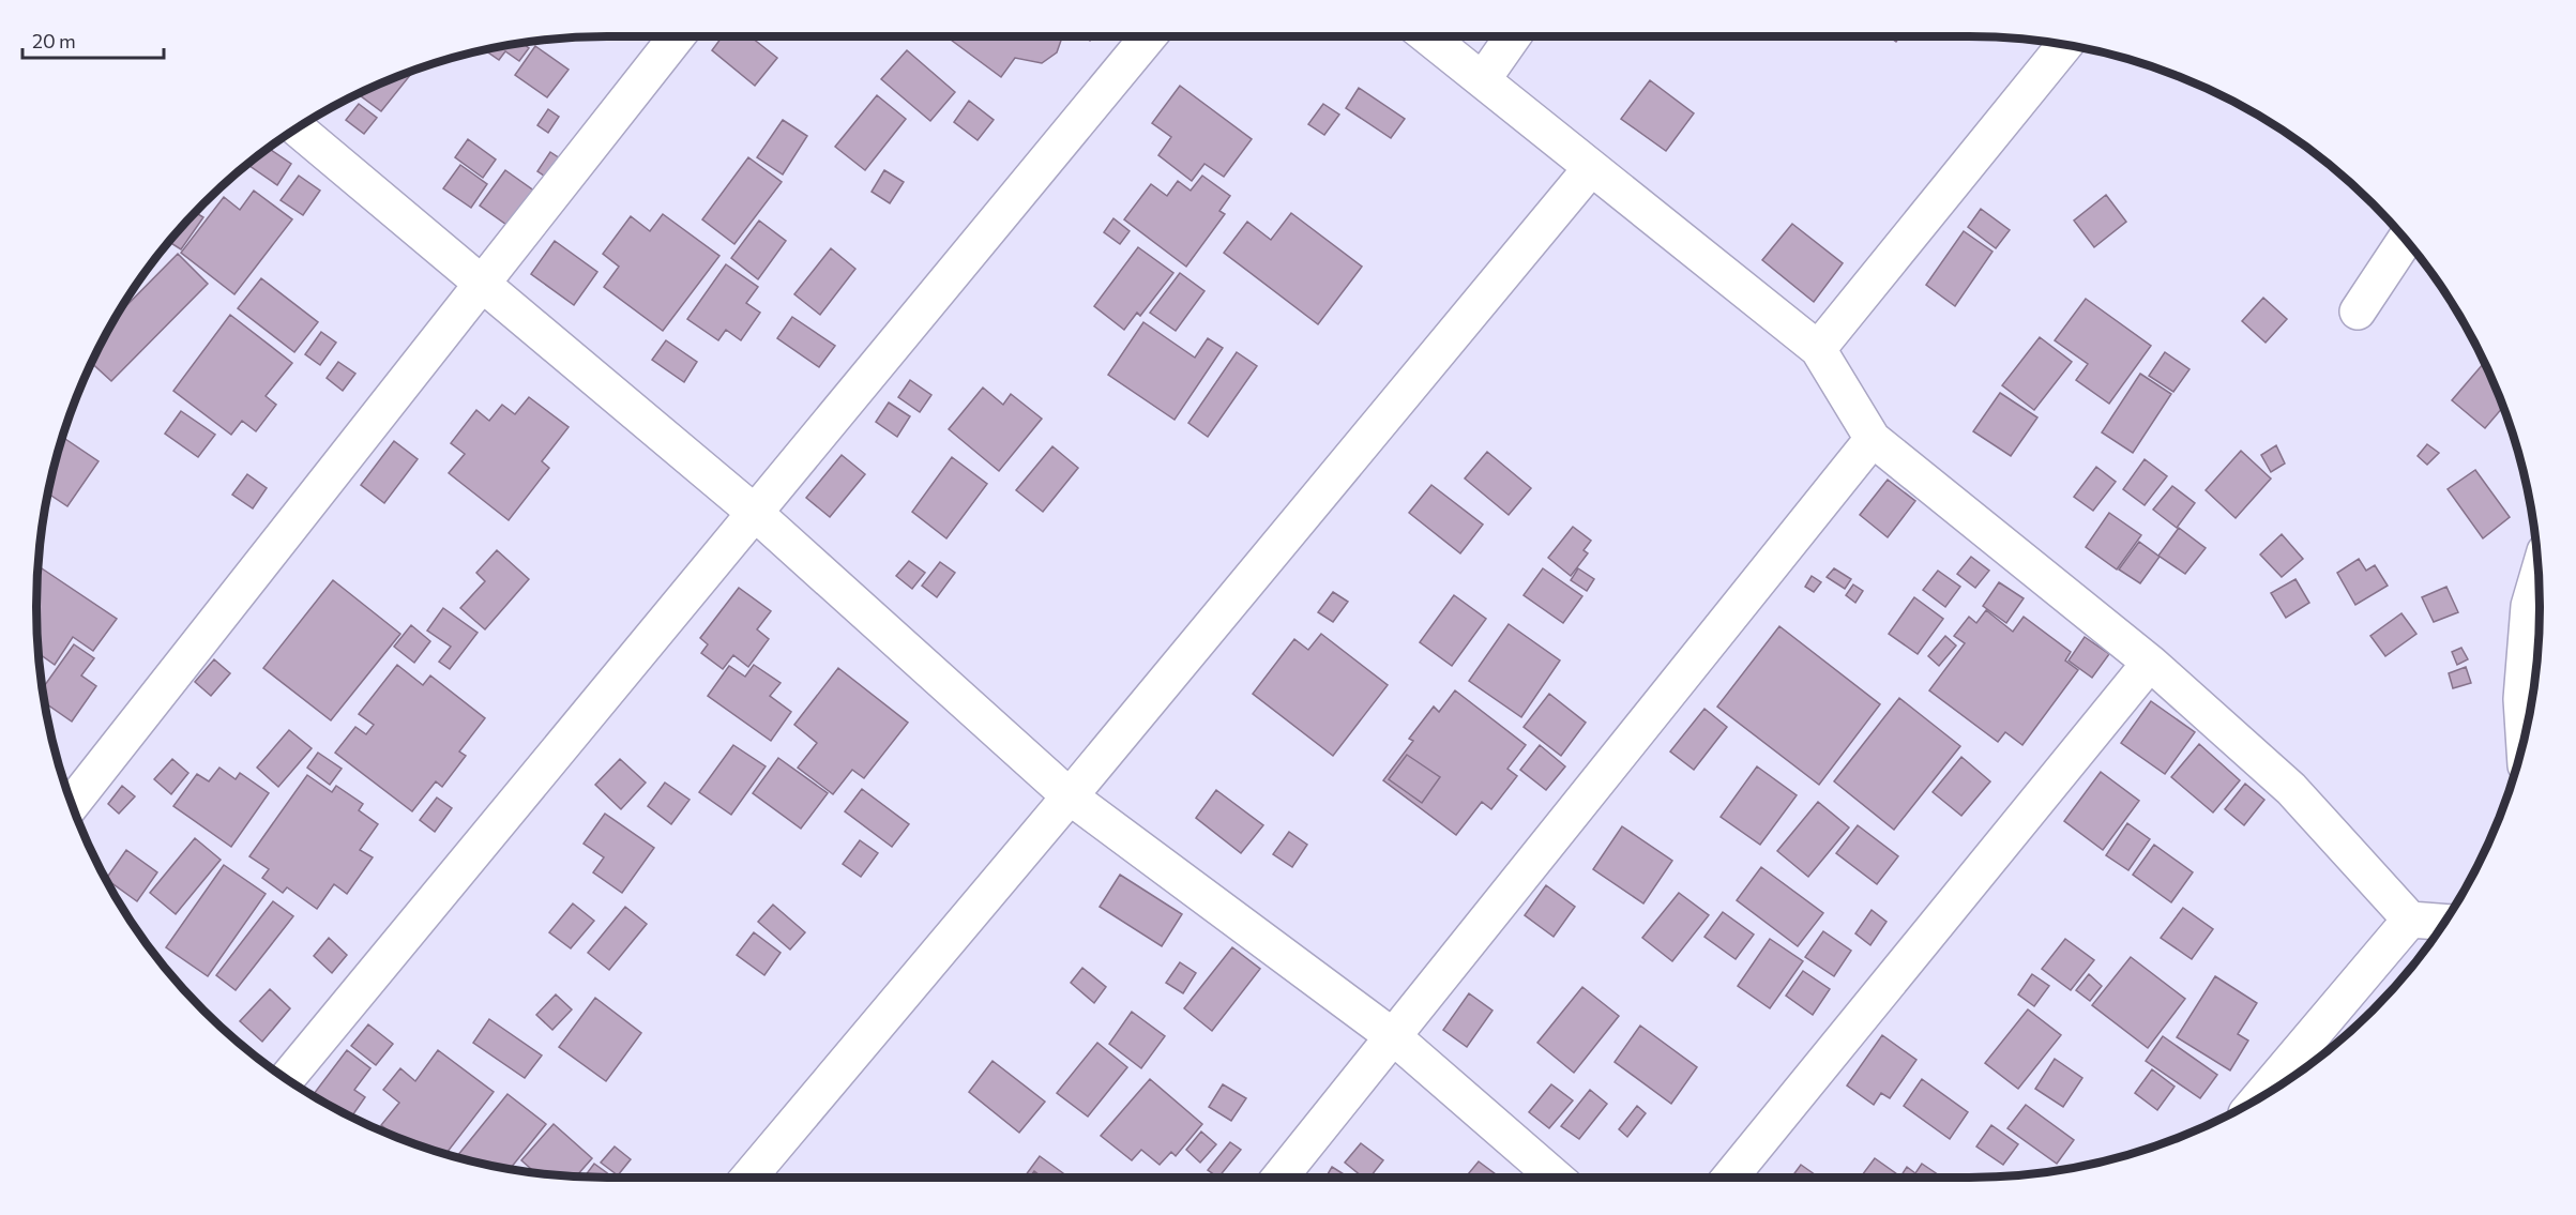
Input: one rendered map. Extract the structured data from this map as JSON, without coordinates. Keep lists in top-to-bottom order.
{
  "scale_bar": "20 m"
}
